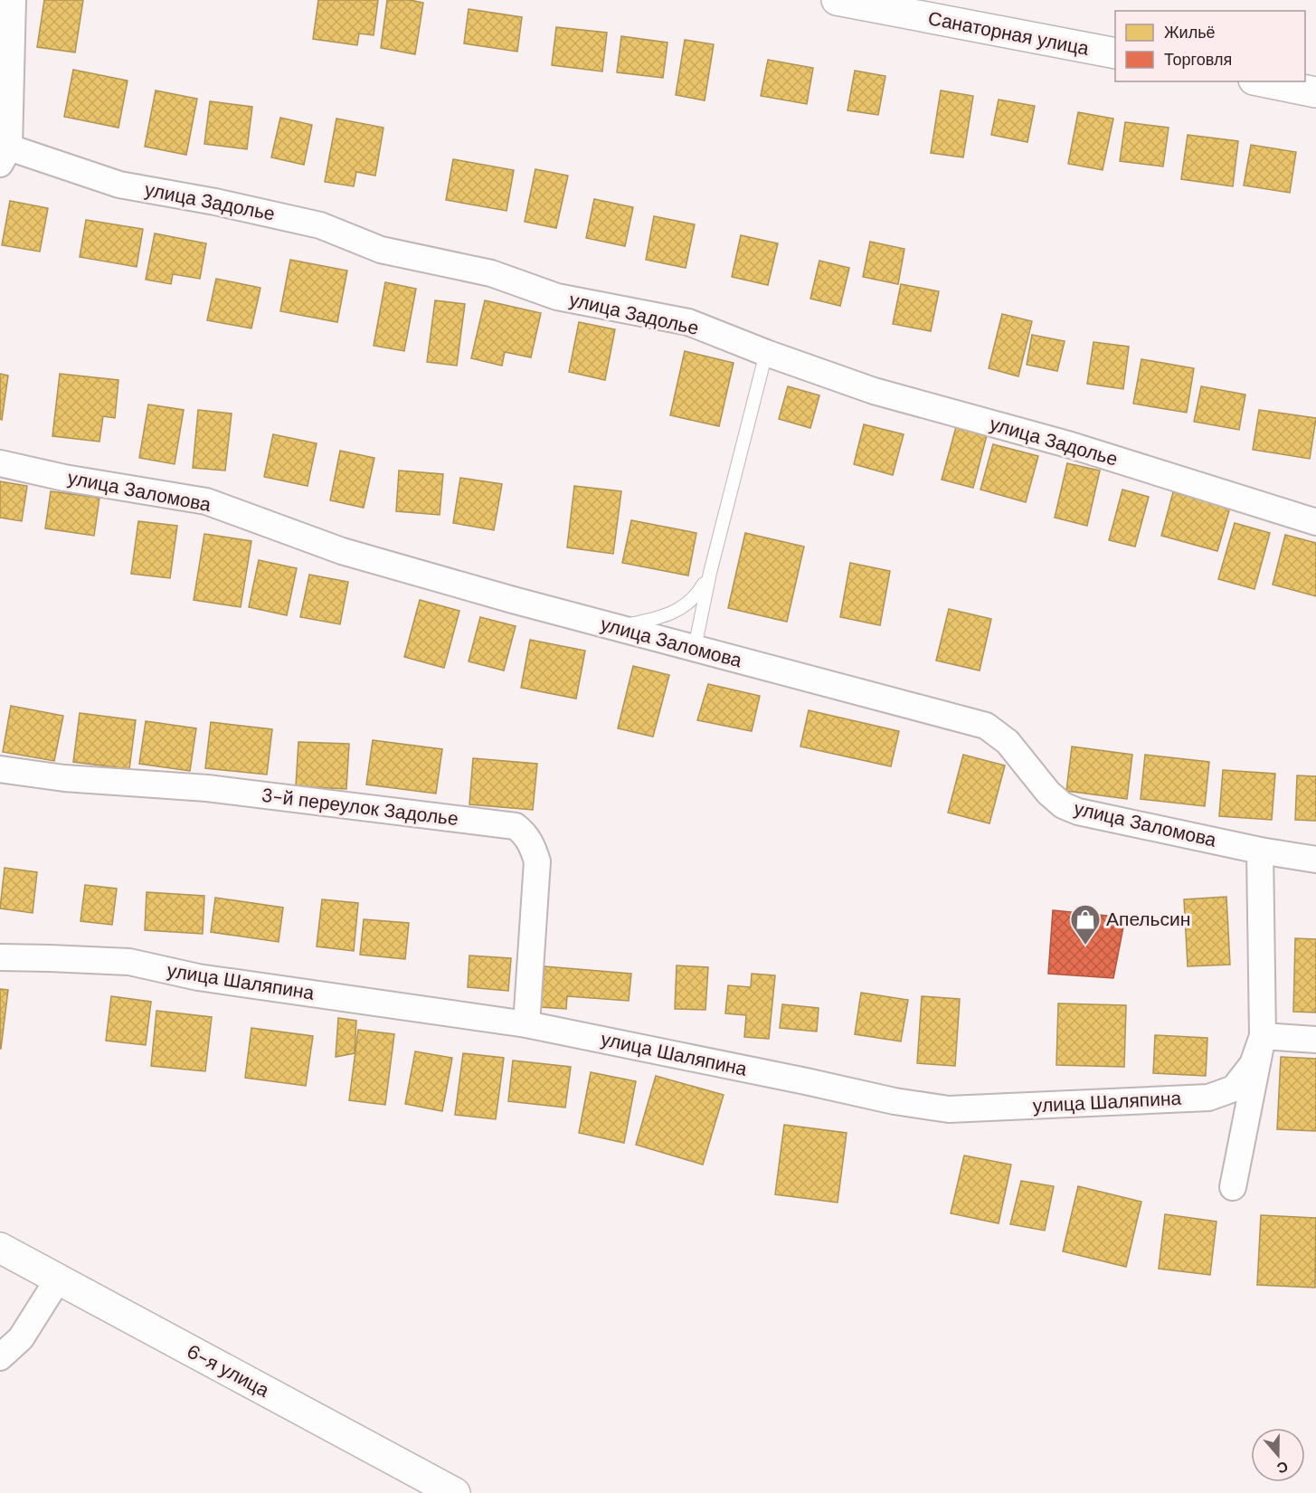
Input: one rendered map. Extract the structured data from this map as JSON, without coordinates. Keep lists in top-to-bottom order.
{
  "streets": {
    "street": [
      "Санаторная улица",
      "улица Задолье",
      "улица Заломова",
      "3-й переулок Задолье",
      "улица Шаляпина",
      "6-я улица"
    ]
  },
  "crossings": [
    ["3-й переулок Задолье", "улица Шаляпина"]
  ],
  "places": {
    "shop": ["Апельсин"]
  },
  "legend": ["Жильё", "Торговля"],
  "north": "bottom"
}
